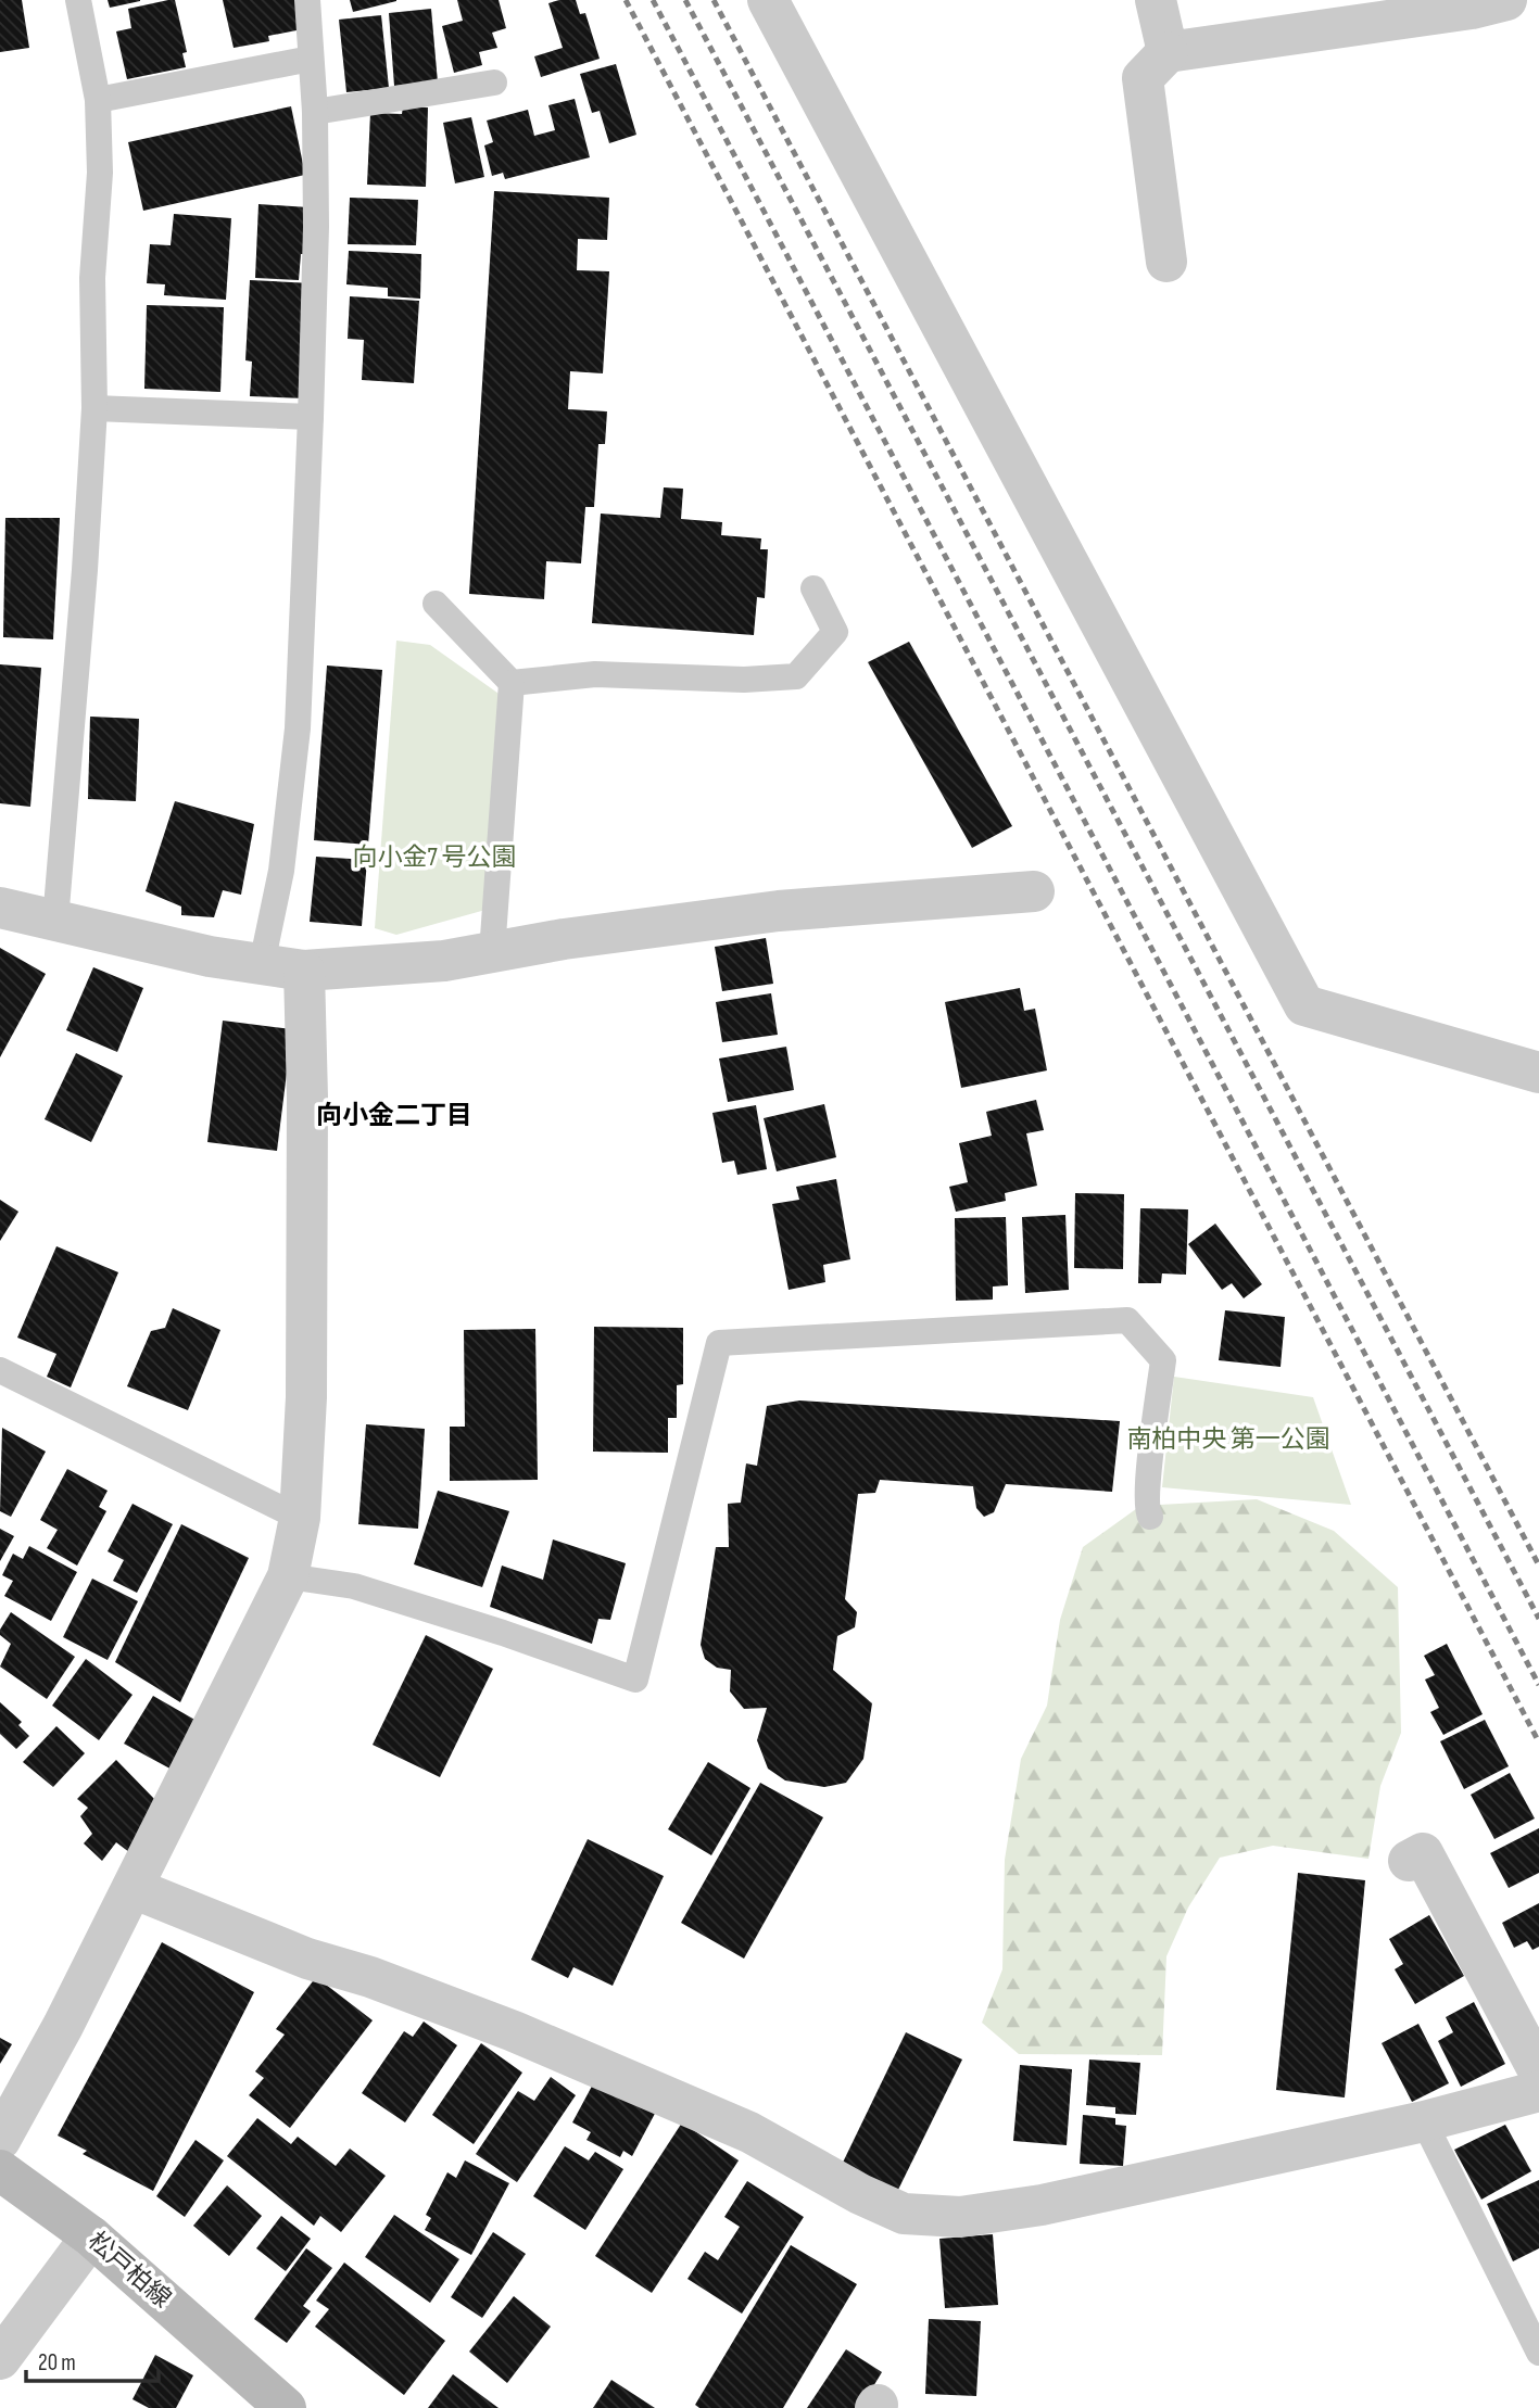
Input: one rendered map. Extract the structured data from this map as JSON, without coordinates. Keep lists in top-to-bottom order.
{
  "streets": {
    "main road": ["松戸柏線"]
  },
  "districts": ["向小金二丁目"],
  "parks": ["向小金7 号公園", "南柏中央 第一公園"],
  "scale_bar": "20 m"
}
